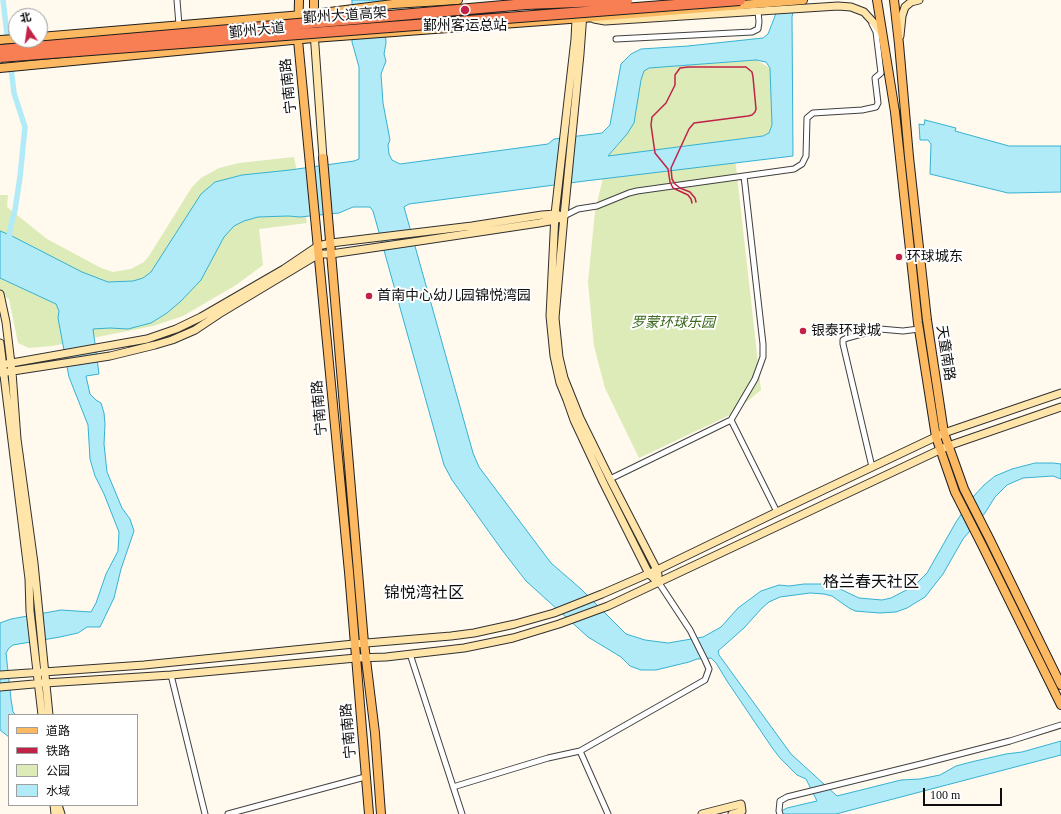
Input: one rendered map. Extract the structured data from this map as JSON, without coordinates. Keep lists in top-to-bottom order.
{
  "streets": {
    "highway": ["鄞州大道高架"],
    "main road": ["鄞州大道", "宁南南路", "天童南路"]
  },
  "crossings": [
    ["鄞州大道", "宁南南路"]
  ],
  "districts": ["格兰春天社区", "锦悦湾社区"],
  "parks": ["罗蒙环球乐园"],
  "places": [
    "鄞州客运总站",
    "环球城东",
    "首南中心幼儿园锦悦湾园",
    "银泰环球城"
  ],
  "legend": [
    "道路",
    "铁路",
    "公园",
    "水域"
  ],
  "scale_bar": "100 m",
  "north": "top"
}
